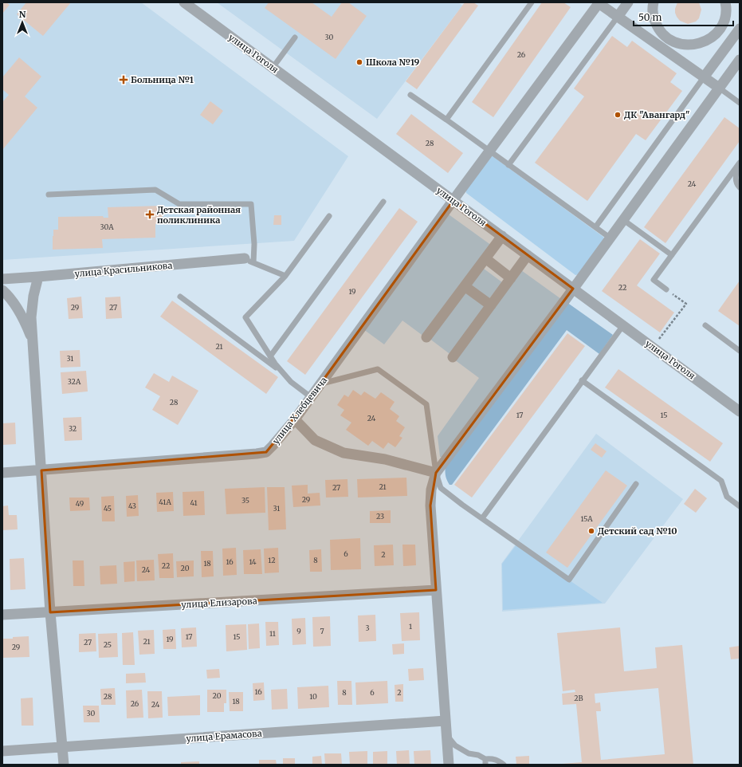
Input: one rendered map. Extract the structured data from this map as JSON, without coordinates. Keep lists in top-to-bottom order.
{
  "streets": {
    "street": [
      "улица Гоголя",
      "улица Красильникова",
      "улица Хлебцевича",
      "улица Елизарова",
      "улица Ерамасова"
    ]
  },
  "crossings": [
    ["улица Гоголя", "улица Хлебцевича"]
  ],
  "places": {
    "other": ["Школа №19", "ДК \"Авангард\"", "Детский сад №10"],
    "health": ["Больница №1", "Детская районная поликлиника"]
  },
  "house_numbers": [
    "30",
    "26",
    "28",
    "24",
    "30А",
    "22",
    "19",
    "29",
    "27",
    "21",
    "31",
    "32А",
    "28",
    "17",
    "15",
    "24",
    "32",
    "21",
    "27",
    "29",
    "35",
    "41А",
    "41",
    "49",
    "43",
    "45",
    "31",
    "23",
    "15А",
    "6",
    "2",
    "12",
    "8",
    "16",
    "14",
    "18",
    "22",
    "20",
    "24",
    "1",
    "3",
    "9",
    "7",
    "11",
    "17",
    "15",
    "19",
    "21",
    "27",
    "25",
    "29",
    "16",
    "8",
    "6",
    "2",
    "20",
    "28",
    "10",
    "2В",
    "18",
    "26",
    "24",
    "30"
  ],
  "scale_bar": "50 m",
  "north": "top"
}
